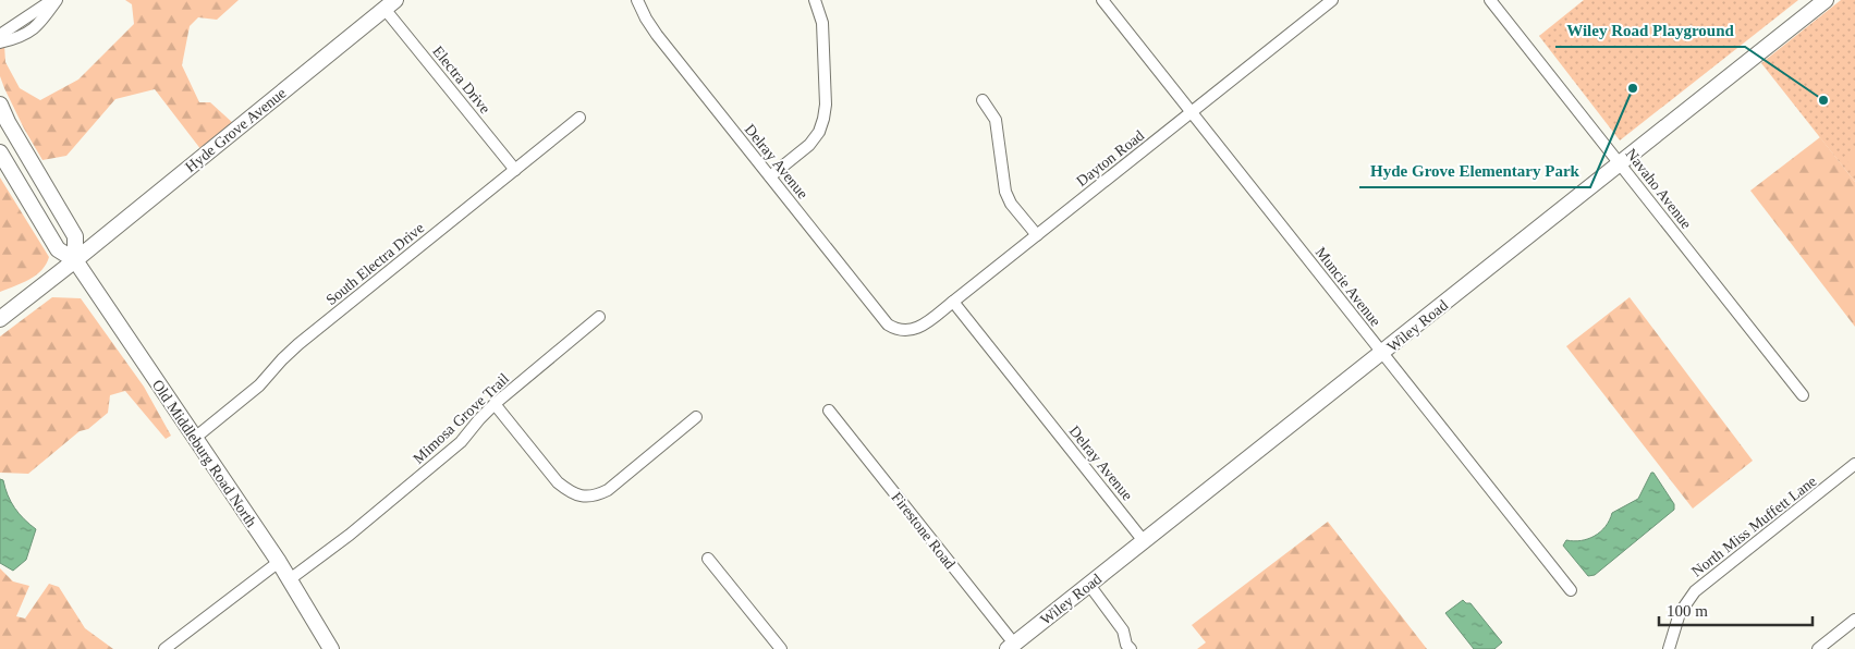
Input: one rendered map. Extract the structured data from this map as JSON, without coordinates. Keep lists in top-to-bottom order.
{
  "streets": {
    "street": [
      "Electra Drive",
      "Hyde Grove Avenue",
      "Dayton Road",
      "Delray Avenue",
      "Navaho Avenue",
      "South Electra Drive",
      "Muncie Avenue",
      "Wiley Road",
      "Mimosa Grove Trail",
      "Old Middleburg Road North",
      "North Miss Muffett Lane",
      "Firestone Road"
    ]
  },
  "crossings": [
    ["Electra Drive", "Hyde Grove Avenue"],
    ["Electra Drive", "South Electra Drive"],
    ["Hyde Grove Avenue", "Old Middleburg Road North"],
    ["Dayton Road", "Delray Avenue"],
    ["Dayton Road", "Muncie Avenue"],
    ["Delray Avenue", "Wiley Road"],
    ["Navaho Avenue", "Wiley Road"],
    ["South Electra Drive", "Old Middleburg Road North"],
    ["Muncie Avenue", "Wiley Road"],
    ["Wiley Road", "Firestone Road"],
    ["Mimosa Grove Trail", "Old Middleburg Road North"]
  ],
  "places": ["Hyde Grove Elementary Park", "Wiley Road Playground"],
  "scale_bar": "100 m"
}
